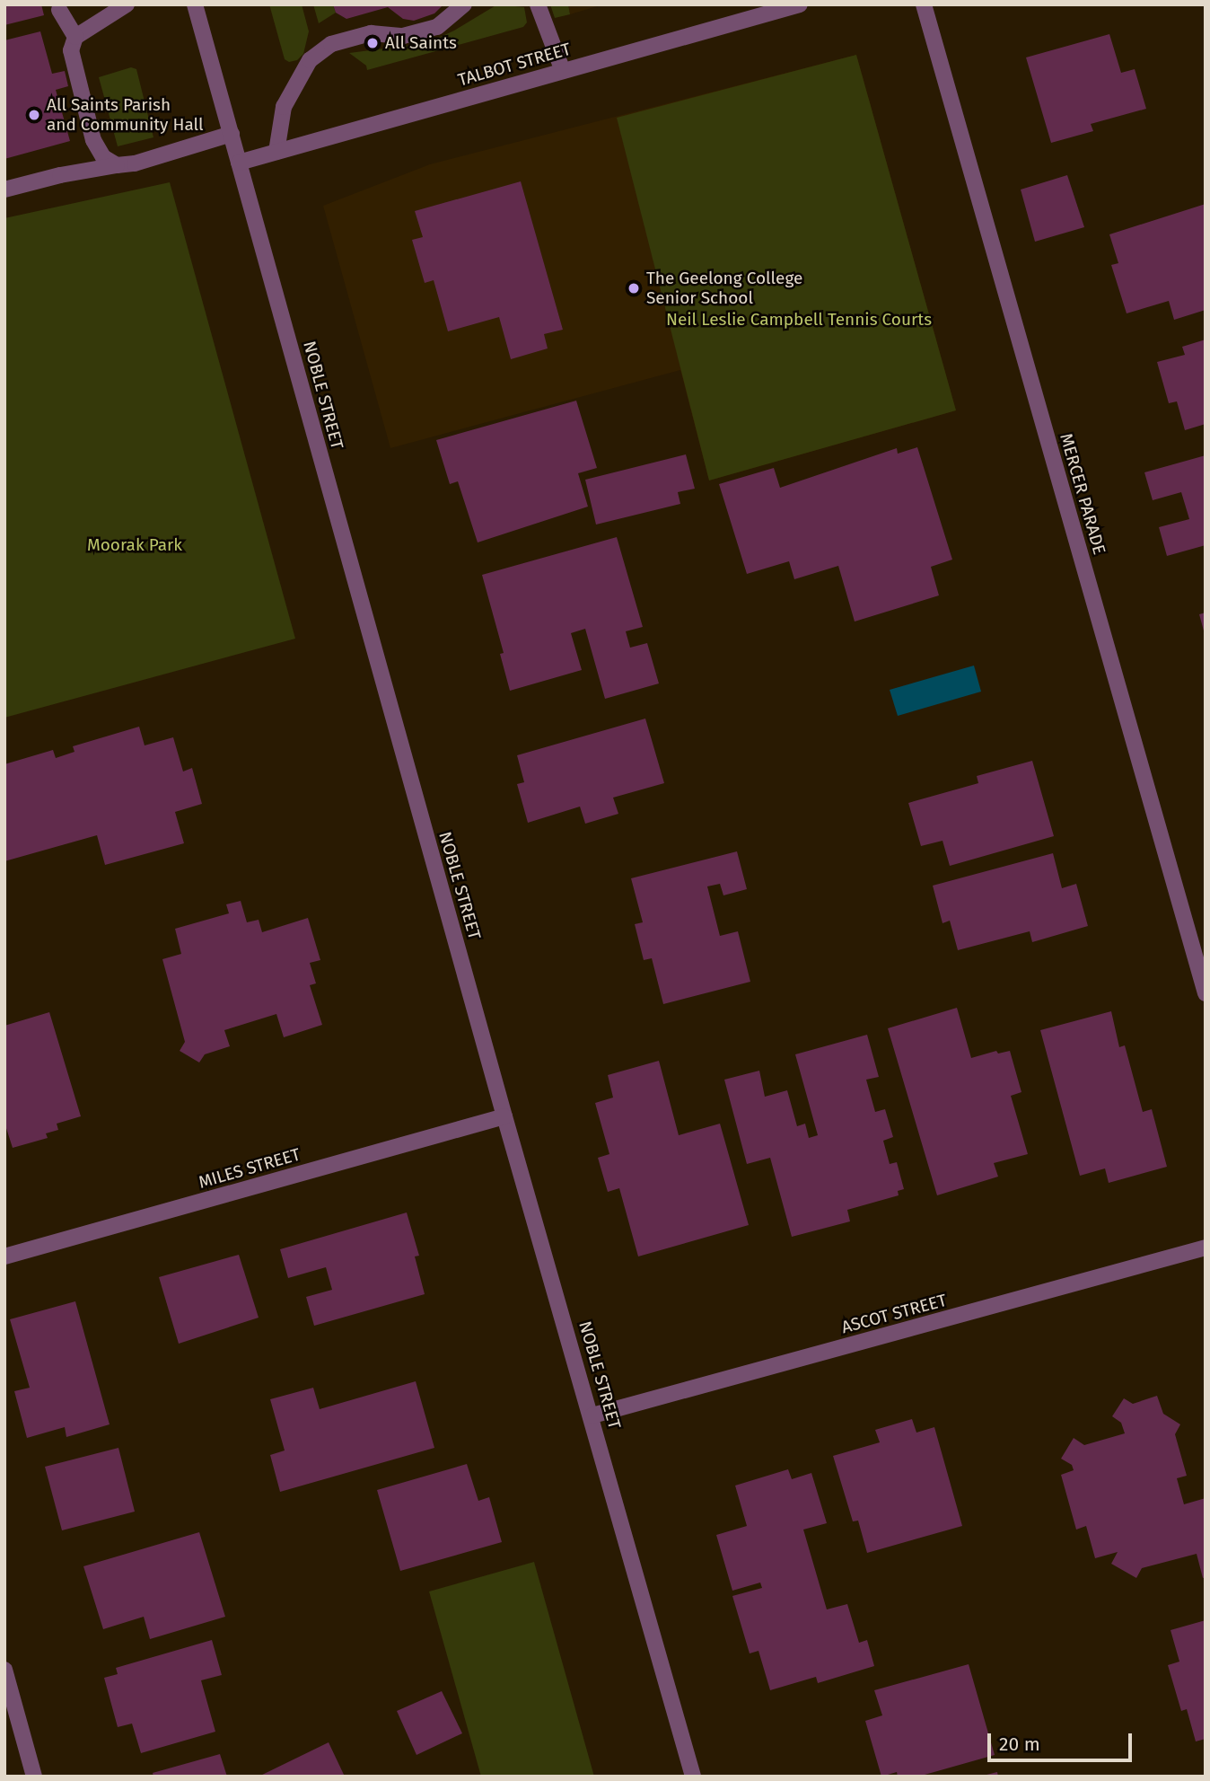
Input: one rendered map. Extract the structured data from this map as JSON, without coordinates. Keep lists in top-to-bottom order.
{
  "streets": {
    "street": [
      "TALBOT STREET",
      "NOBLE STREET",
      "MERCER PARADE",
      "MILES STREET",
      "ASCOT STREET"
    ]
  },
  "crossings": [
    ["TALBOT STREET", "NOBLE STREET"],
    ["NOBLE STREET", "MILES STREET"],
    ["NOBLE STREET", "ASCOT STREET"]
  ],
  "parks": ["Neil Leslie Campbell Tennis Courts", "Moorak Park"],
  "places": ["All Saints", "All Saints Parish and Community Hall", "The Geelong College Senior School"],
  "scale_bar": "20 m"
}
